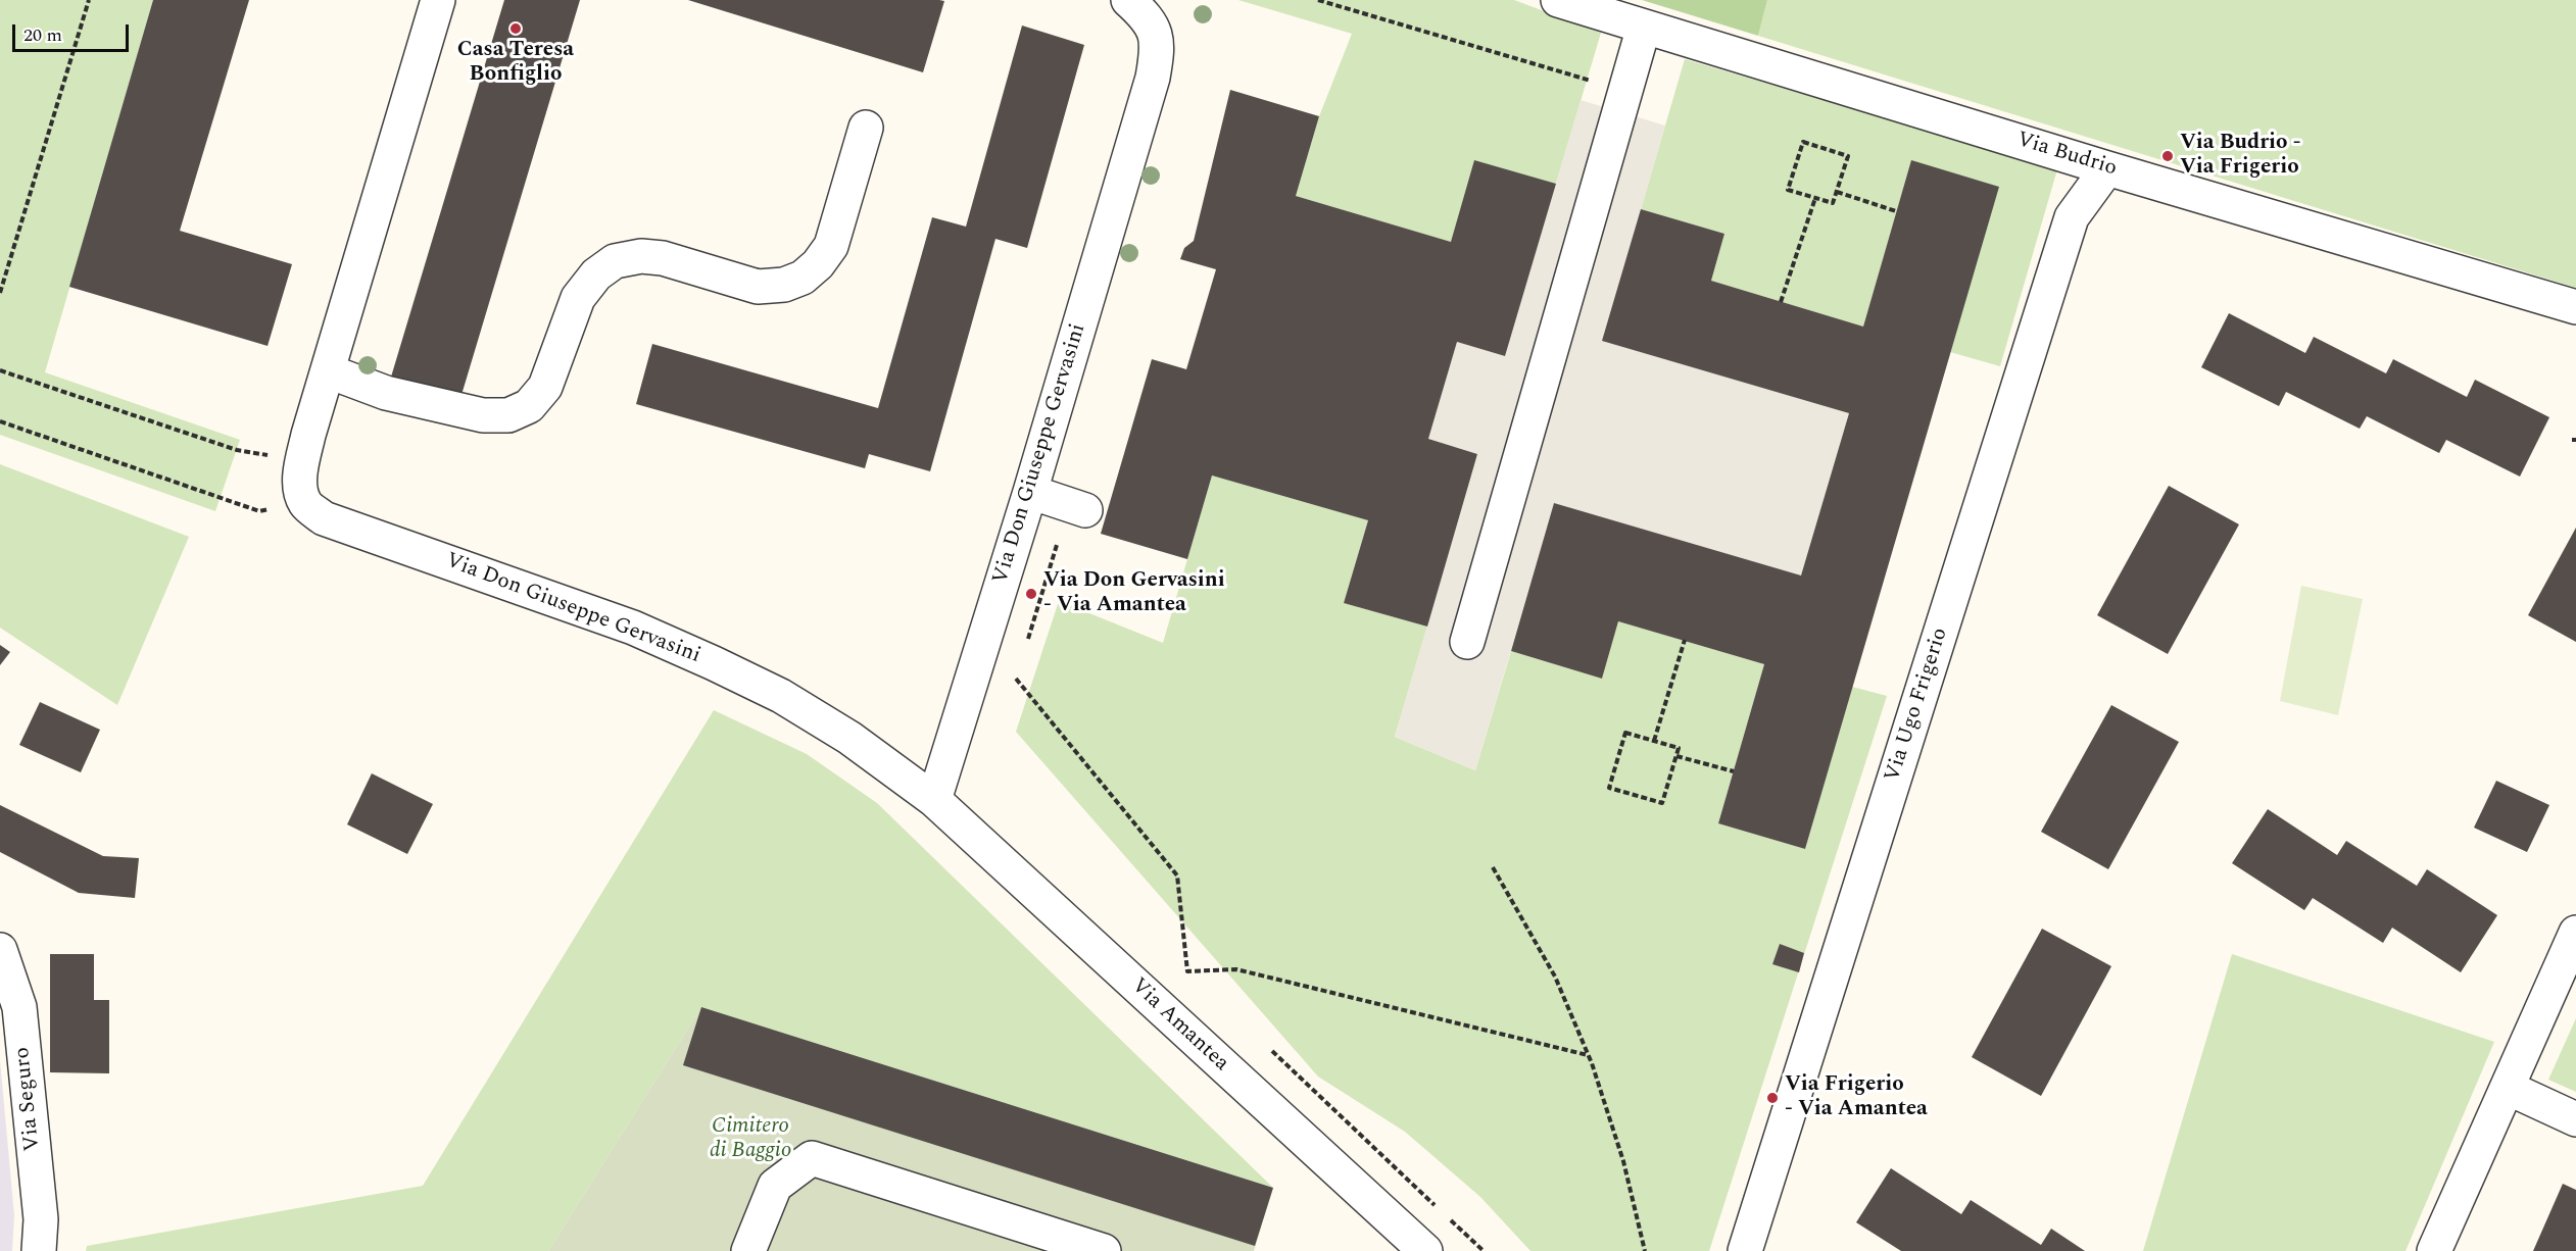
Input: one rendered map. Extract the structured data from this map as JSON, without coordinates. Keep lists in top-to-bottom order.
{
  "streets": {
    "street": [
      "Via Budrio",
      "Via Don Giuseppe Gervasini",
      "Via Ugo Frigerio",
      "Via Amantea",
      "Via Seguro"
    ]
  },
  "crossings": [
    ["Via Budrio", "Via Ugo Frigerio"],
    ["Via Don Giuseppe Gervasini", "Via Amantea"]
  ],
  "parks": ["Cimitero di Baggio"],
  "places": [
    "Casa Teresa Bonfiglio",
    "Via Budrio - Via Frigerio",
    "Via Don Gervasini - Via Amantea",
    "Via Frigerio - Via Amantea"
  ],
  "scale_bar": "20 m"
}
